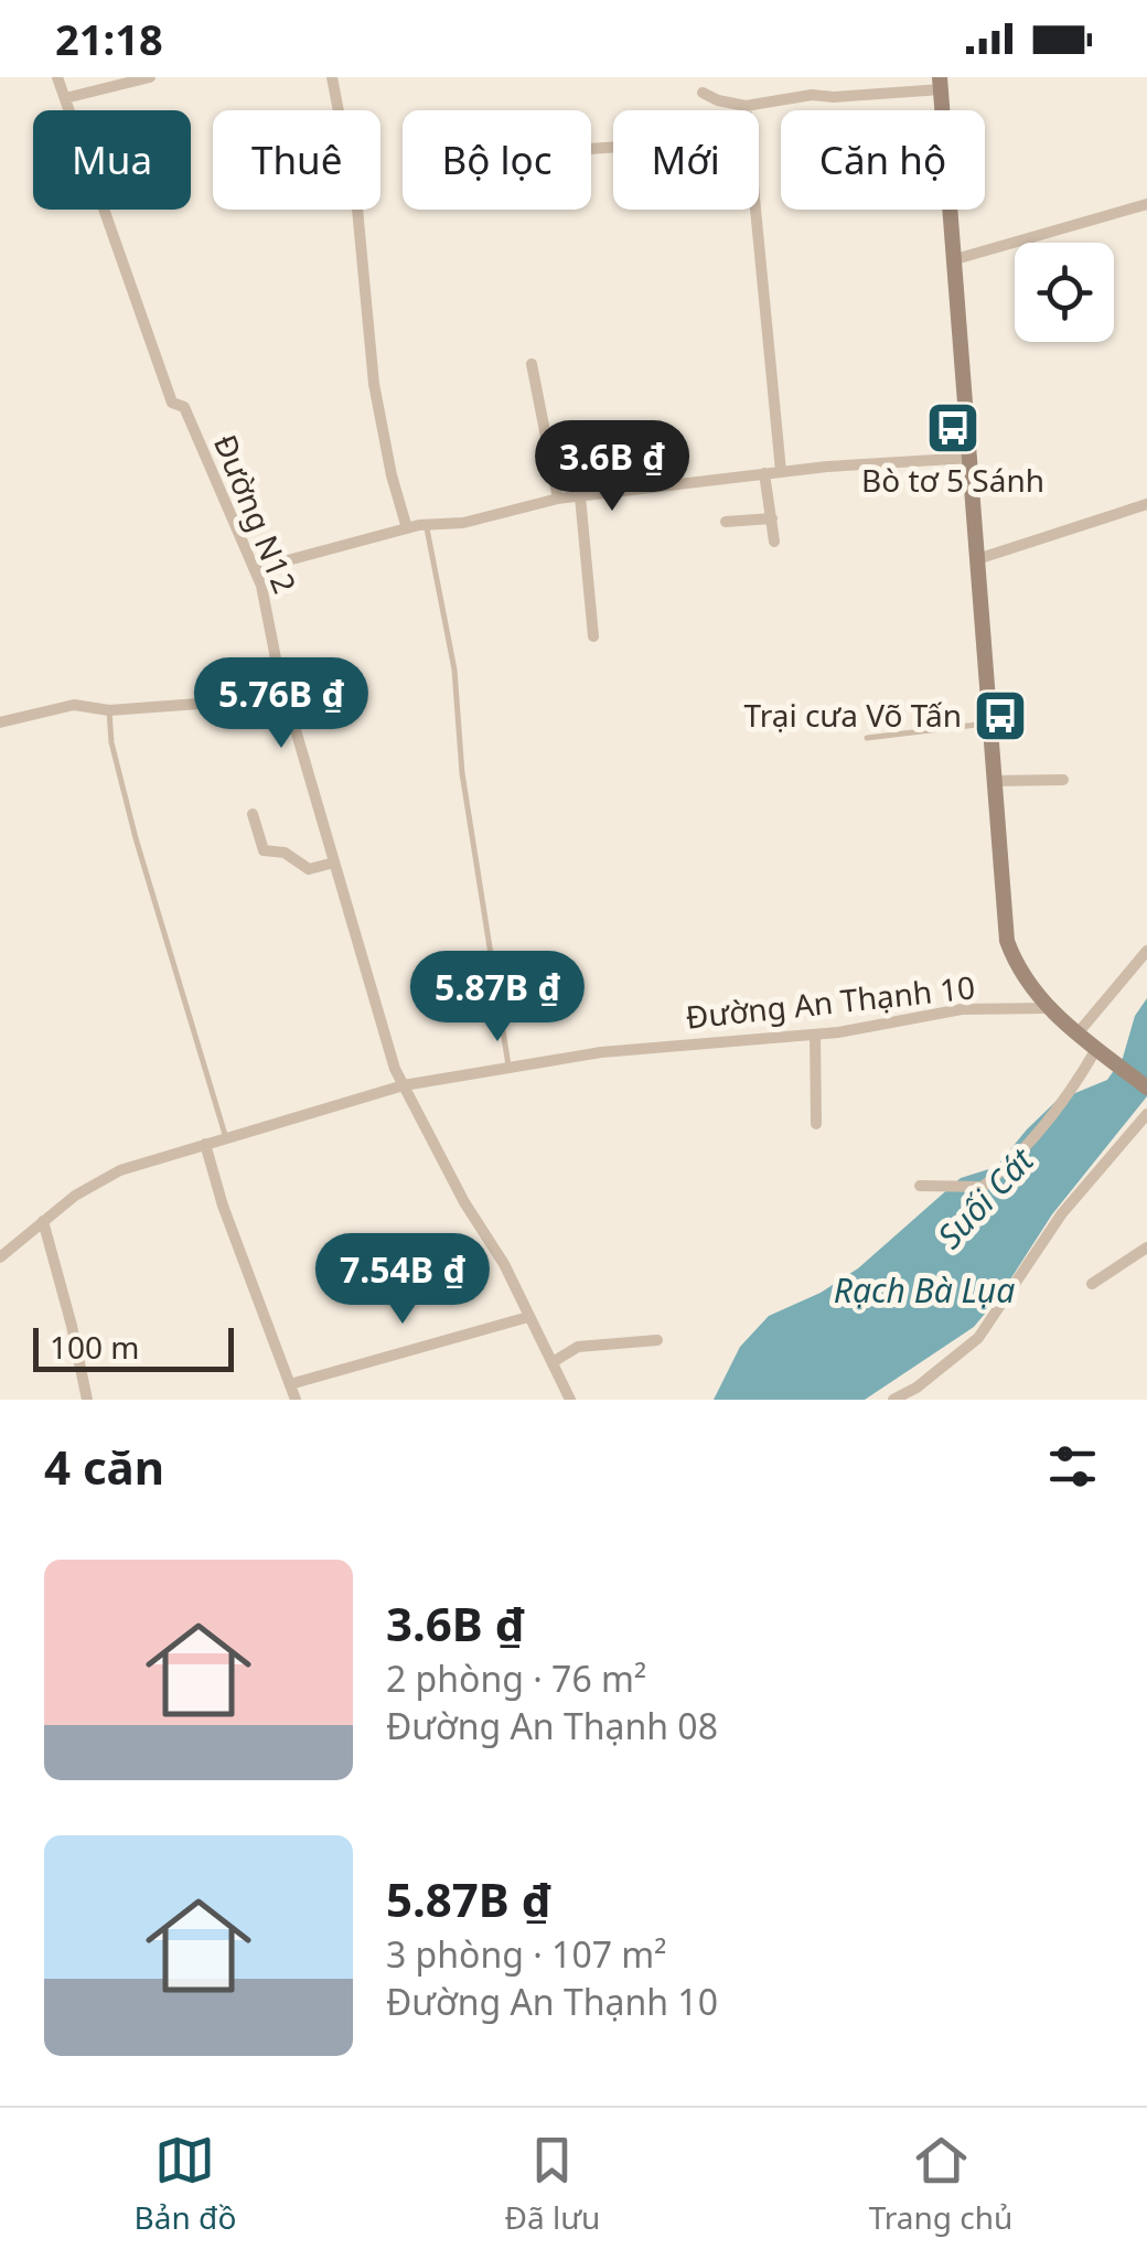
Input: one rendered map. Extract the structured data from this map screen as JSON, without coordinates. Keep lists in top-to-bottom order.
{
  "streets": {
    "street": ["Đường N12", "Đường An Thạnh 10"]
  },
  "crossings": [
    ["Đường N12", "Đường An Thạnh 10"]
  ],
  "water": ["Suối Cát", "Rạch Bà Lụa"],
  "places": {
    "bus stop": ["Bò tơ 5 Sánh", "Trại cưa Võ Tấn"]
  },
  "scale_bar": "100 m",
  "page": {
    "status": "21:18",
    "chip": [
      "Mua",
      "Thuê",
      "Bộ lọc",
      "Mới",
      "Căn hộ"
    ],
    "price": [
      "3.6B ₫",
      "5.76B ₫",
      "5.87B ₫",
      "7.54B ₫"
    ],
    "scale": "100 m",
    "heading": "4 căn",
    "list": [
      {
        "name": "3.6B ₫",
        "note": "2 phòng · 76 m² · Đường An Thạnh 08"
      },
      {
        "name": "5.87B ₫",
        "note": "3 phòng · 107 m² · Đường An Thạnh 10"
      }
    ],
    "tabs": ["Bản đồ", "Đã lưu", "Trang chủ"]
  }
}
